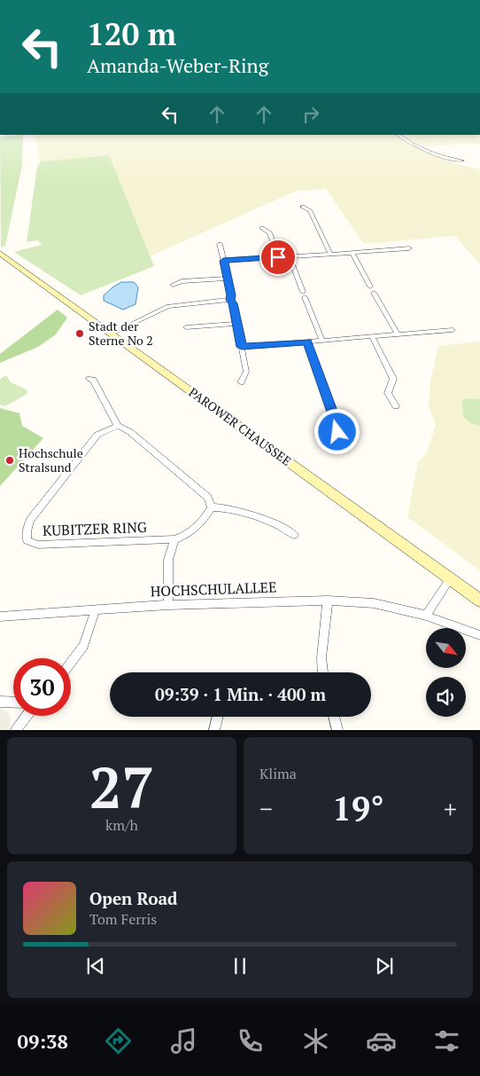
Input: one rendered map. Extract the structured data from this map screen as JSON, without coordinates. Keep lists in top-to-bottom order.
{
  "streets": {
    "street": ["PAROWER CHAUSSEE", "KUBITZER RING", "HOCHSCHULALLEE"]
  },
  "places": ["Stadt der Sterne No 2", "Hochschule Stralsund"],
  "north": "bottom right",
  "page": {
    "turn": ["120 m", "Amanda-Weber-Ring"],
    "limit": "30",
    "trip": "09:39 · 1 Min. · 400 m",
    "tile": [
      ["27", "km/h"],
      "Klima"
    ],
    "heat": ["−", "19°", "+"],
    "song": ["Open Road", "Tom Ferris"],
    "tabs": "09:38"
  }
}
